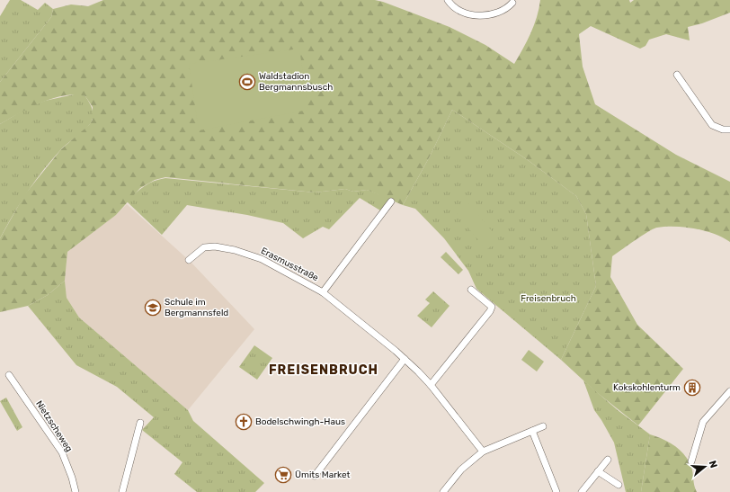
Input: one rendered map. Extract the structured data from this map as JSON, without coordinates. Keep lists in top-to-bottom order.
{
  "streets": {
    "street": ["Erasmusstraße", "Nietzscheweg"]
  },
  "districts": ["FREISENBRUCH"],
  "parks": ["Freisenbruch"],
  "places": {
    "sports": ["Waldstadion Bergmannsbusch"],
    "school or university": ["Schule im Bergmannsfeld"],
    "building": ["Kokskohlenturm"],
    "church": ["Bodelschwingh-Haus"],
    "supermarket": ["Ümits Market"]
  },
  "north": "right"
}
